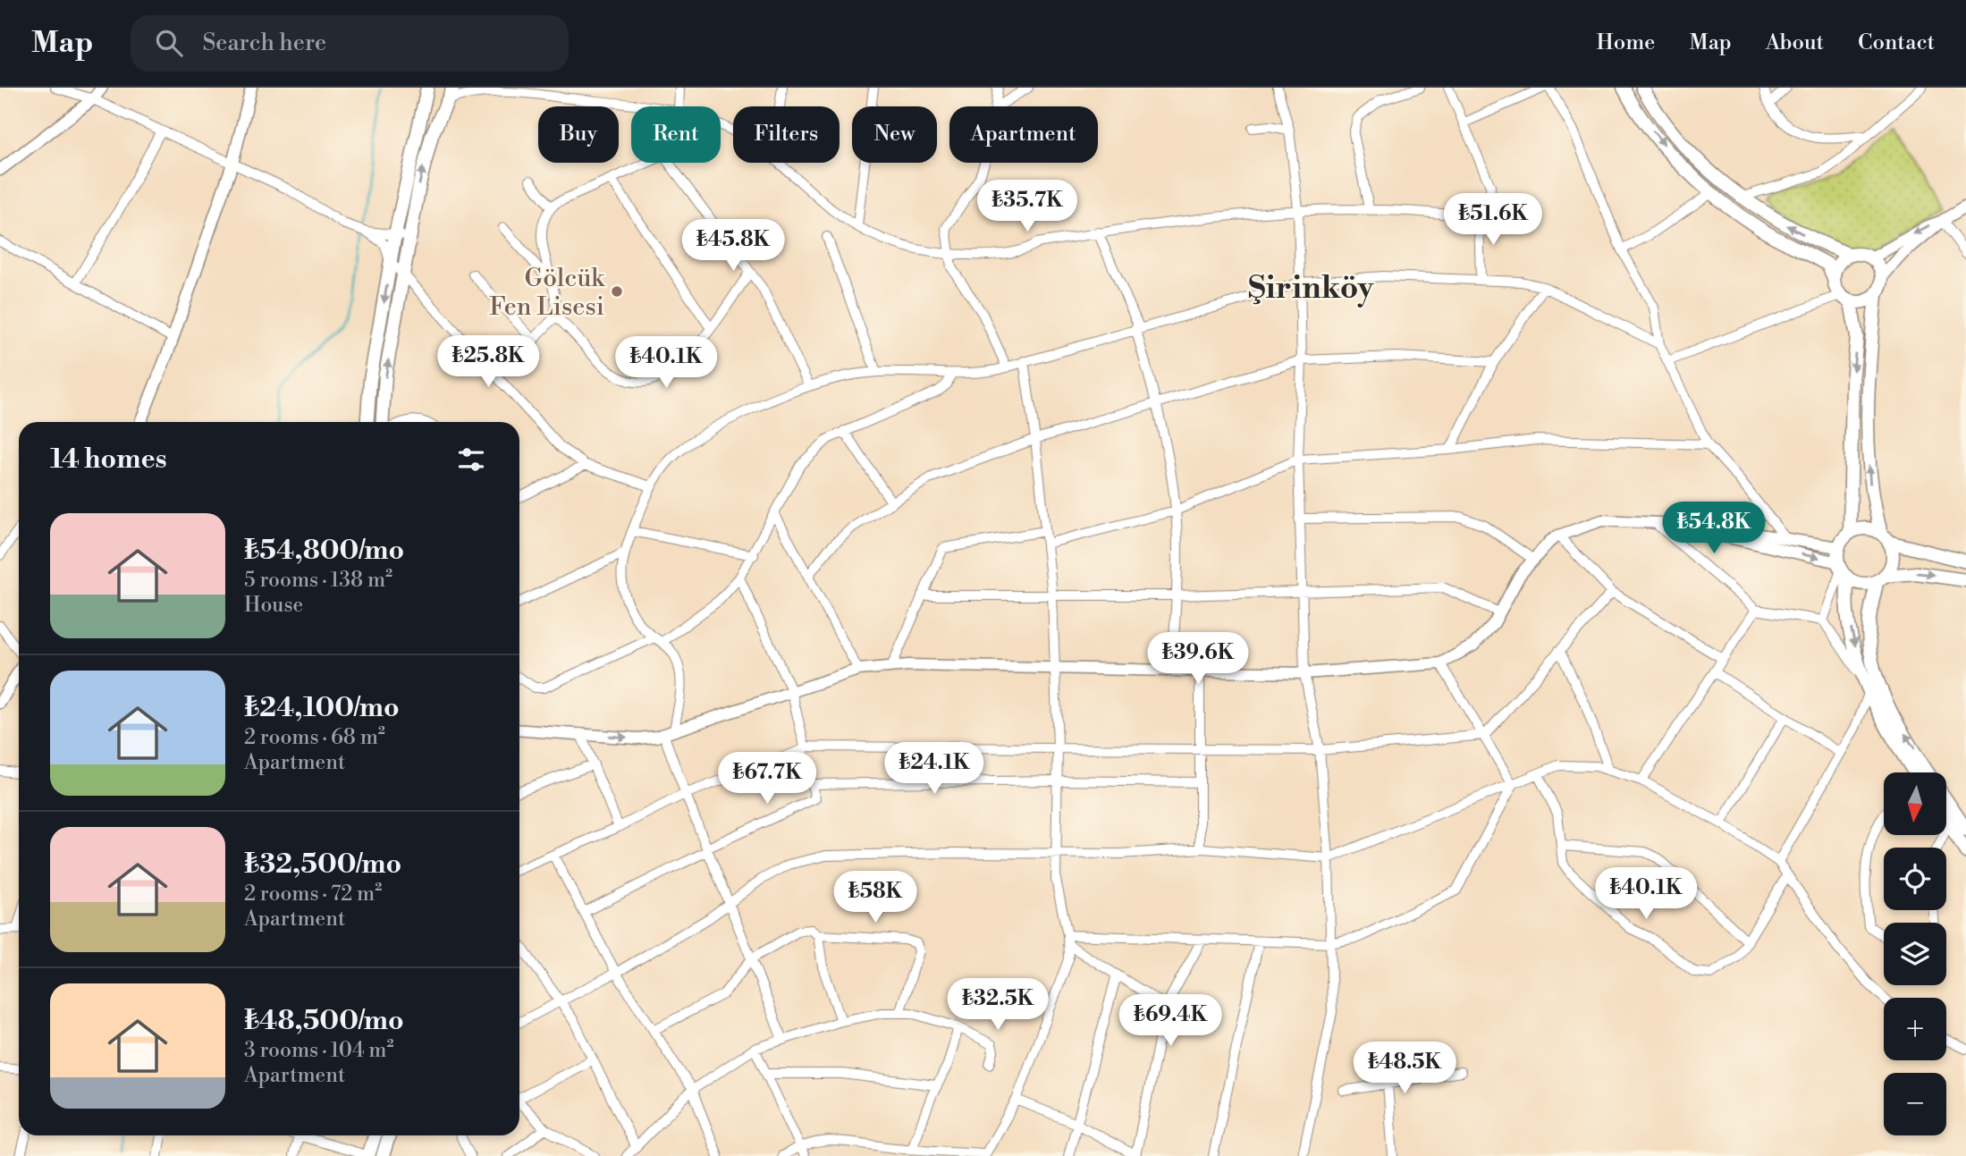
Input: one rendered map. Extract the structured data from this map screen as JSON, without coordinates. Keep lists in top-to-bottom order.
{
  "districts": ["Şirinköy"],
  "places": ["Gölcük Fen Lisesi"],
  "north": "bottom",
  "page": {
    "header": "Map",
    "search": "Search here",
    "nav": [
      "Home",
      "Map",
      "About",
      "Contact"
    ],
    "chip": [
      "Buy",
      "Rent",
      "Filters",
      "New",
      "Apartment"
    ],
    "price": [
      "₺35.7K",
      "₺51.6K",
      "₺45.8K",
      "₺25.8K",
      "₺40.1K",
      "₺54.8K",
      "₺39.6K",
      "₺24.1K",
      "₺67.7K",
      "₺40.1K",
      "₺58K",
      "₺32.5K",
      "₺69.4K",
      "₺48.5K"
    ],
    "heading": "14 homes",
    "list": [
      {
        "name": "₺54,800/mo",
        "note": "5 rooms · 138 m² · House"
      },
      {
        "name": "₺24,100/mo",
        "note": "2 rooms · 68 m² · Apartment"
      },
      {
        "name": "₺32,500/mo",
        "note": "2 rooms · 72 m² · Apartment"
      },
      {
        "name": "₺48,500/mo",
        "note": "3 rooms · 104 m² · Apartment"
      }
    ],
    "map_buttons": ["+", "−"]
  }
}
